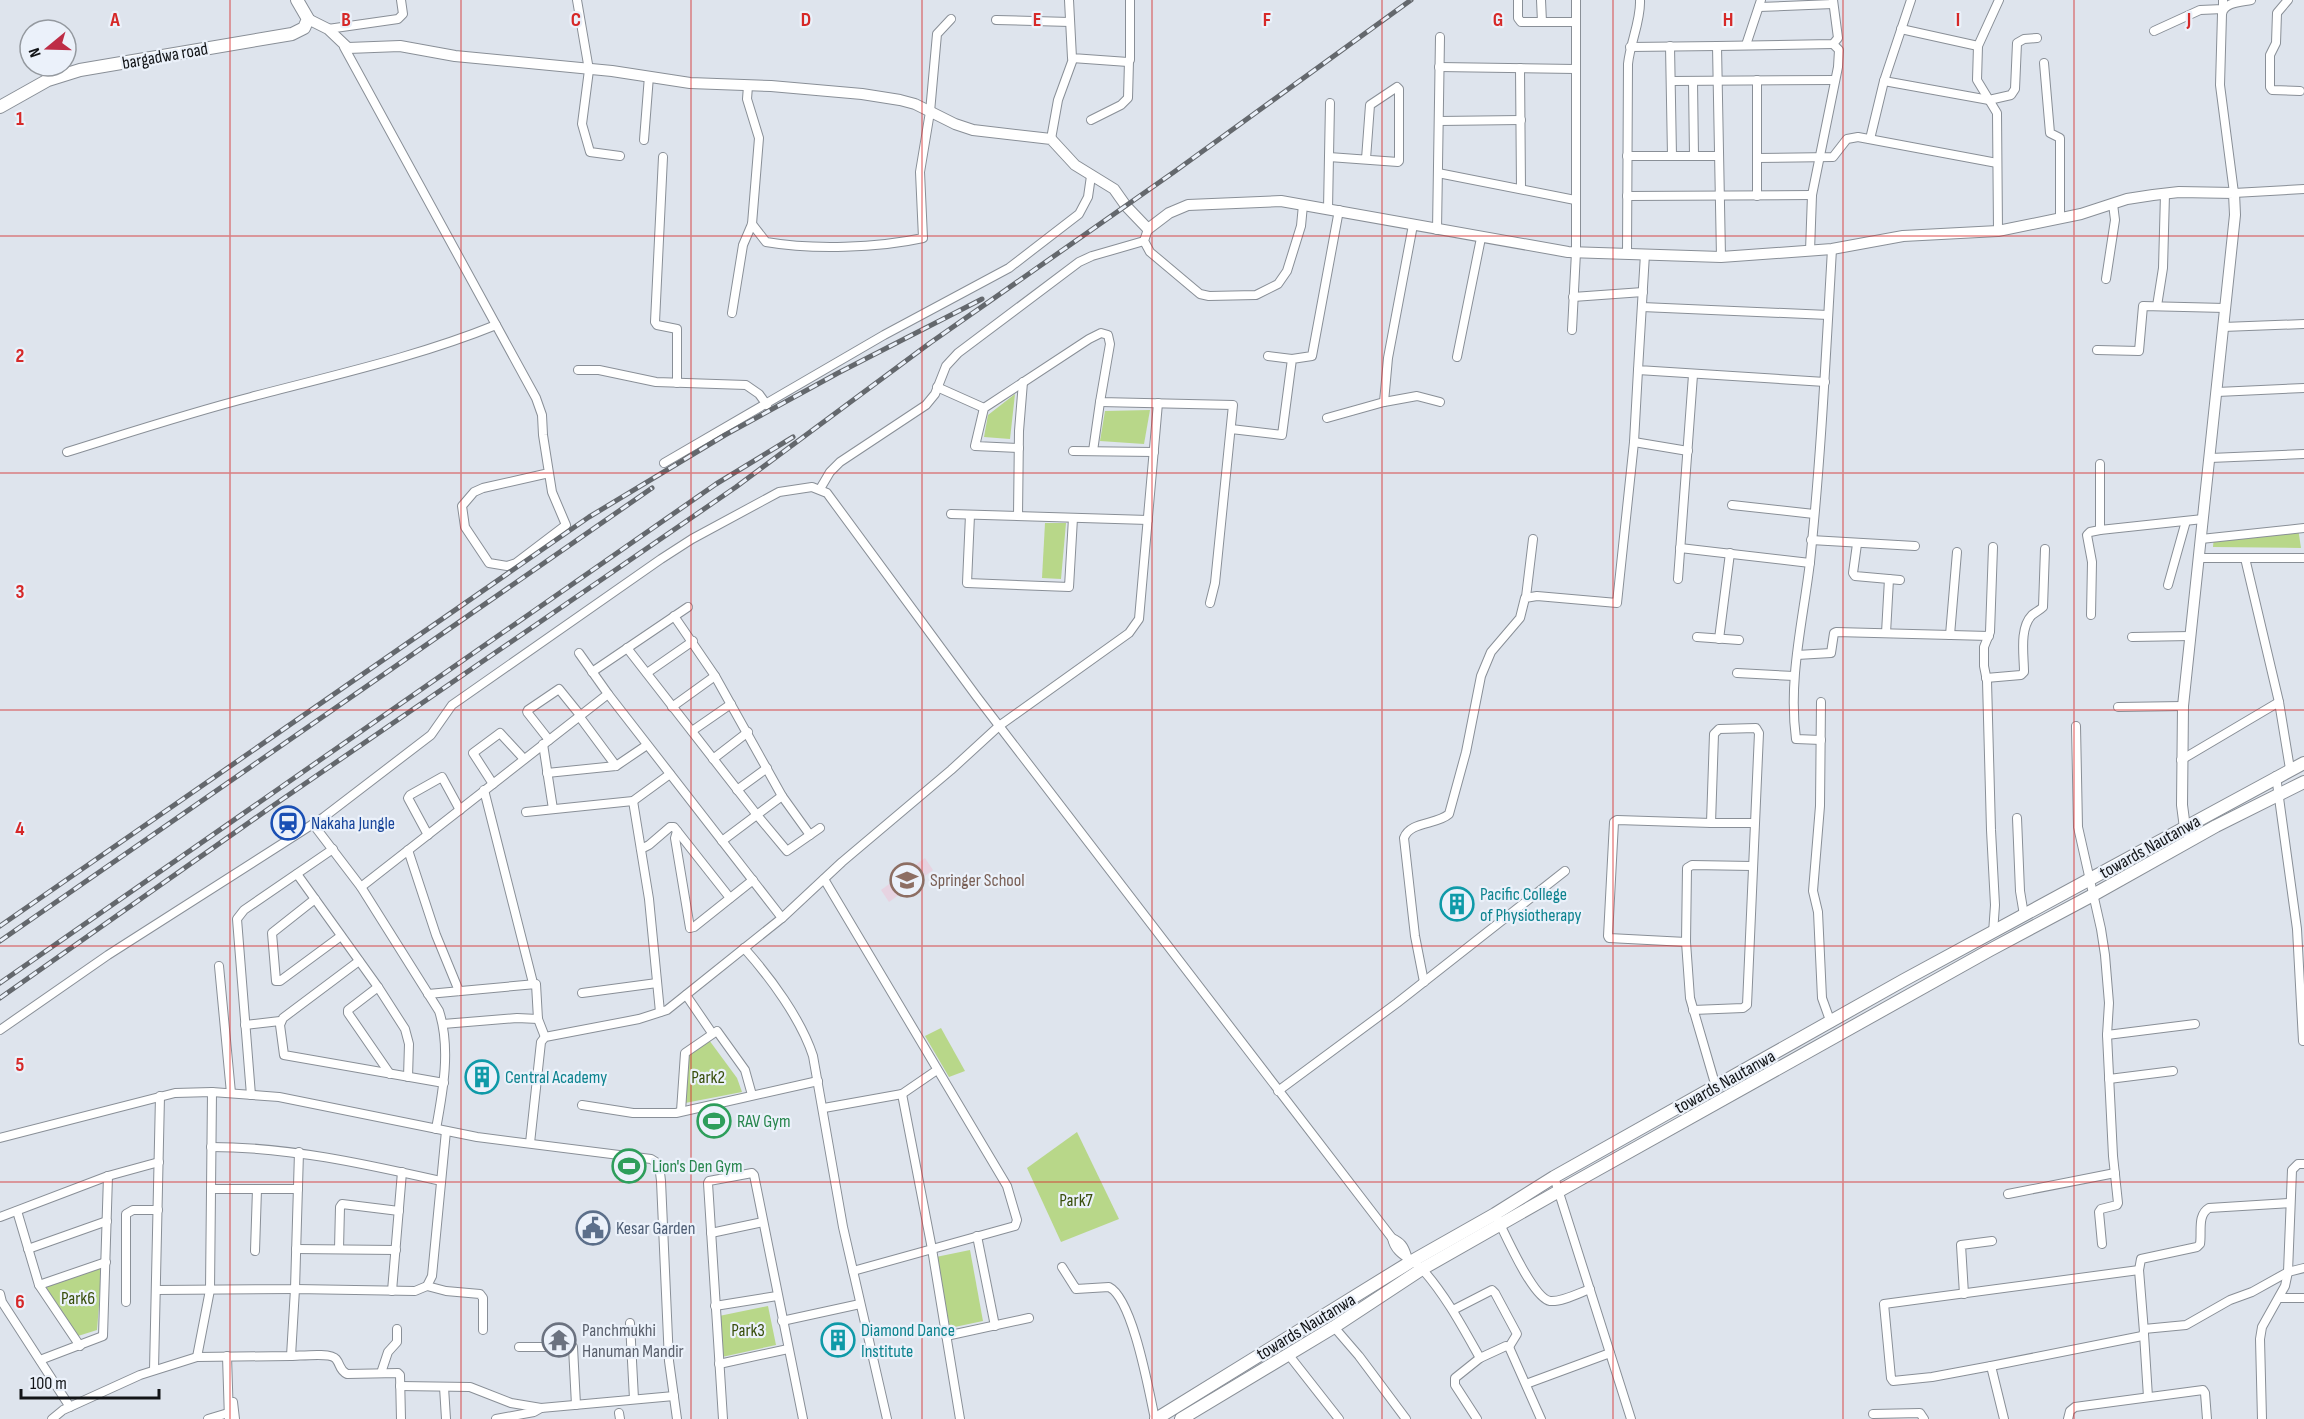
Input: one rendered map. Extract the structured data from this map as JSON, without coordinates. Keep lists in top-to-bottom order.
{
  "streets": {
    "main road": ["bargadwa road", "towards Nautanwa"]
  },
  "parks": [
    "Park2",
    "Park7",
    "Park6",
    "Park3"
  ],
  "places": {
    "station": ["Nakaha Jungle"],
    "school or university": ["Springer School"],
    "building": ["Pacific College of Physiotherapy", "Central Academy", "Diamond Dance Institute"],
    "sports": ["RAV Gym", "Lion's Den Gym"],
    "public building": ["Kesar Garden"],
    "temple": ["Panchmukhi Hanuman Mandir"]
  },
  "scale_bar": "100 m",
  "north": "left",
  "grid": {
    "columns": [
      "A",
      "B",
      "C",
      "D",
      "E",
      "F",
      "G",
      "H",
      "I",
      "J"
    ],
    "rows": [
      "1",
      "2",
      "3",
      "4",
      "5",
      "6"
    ]
  }
}
